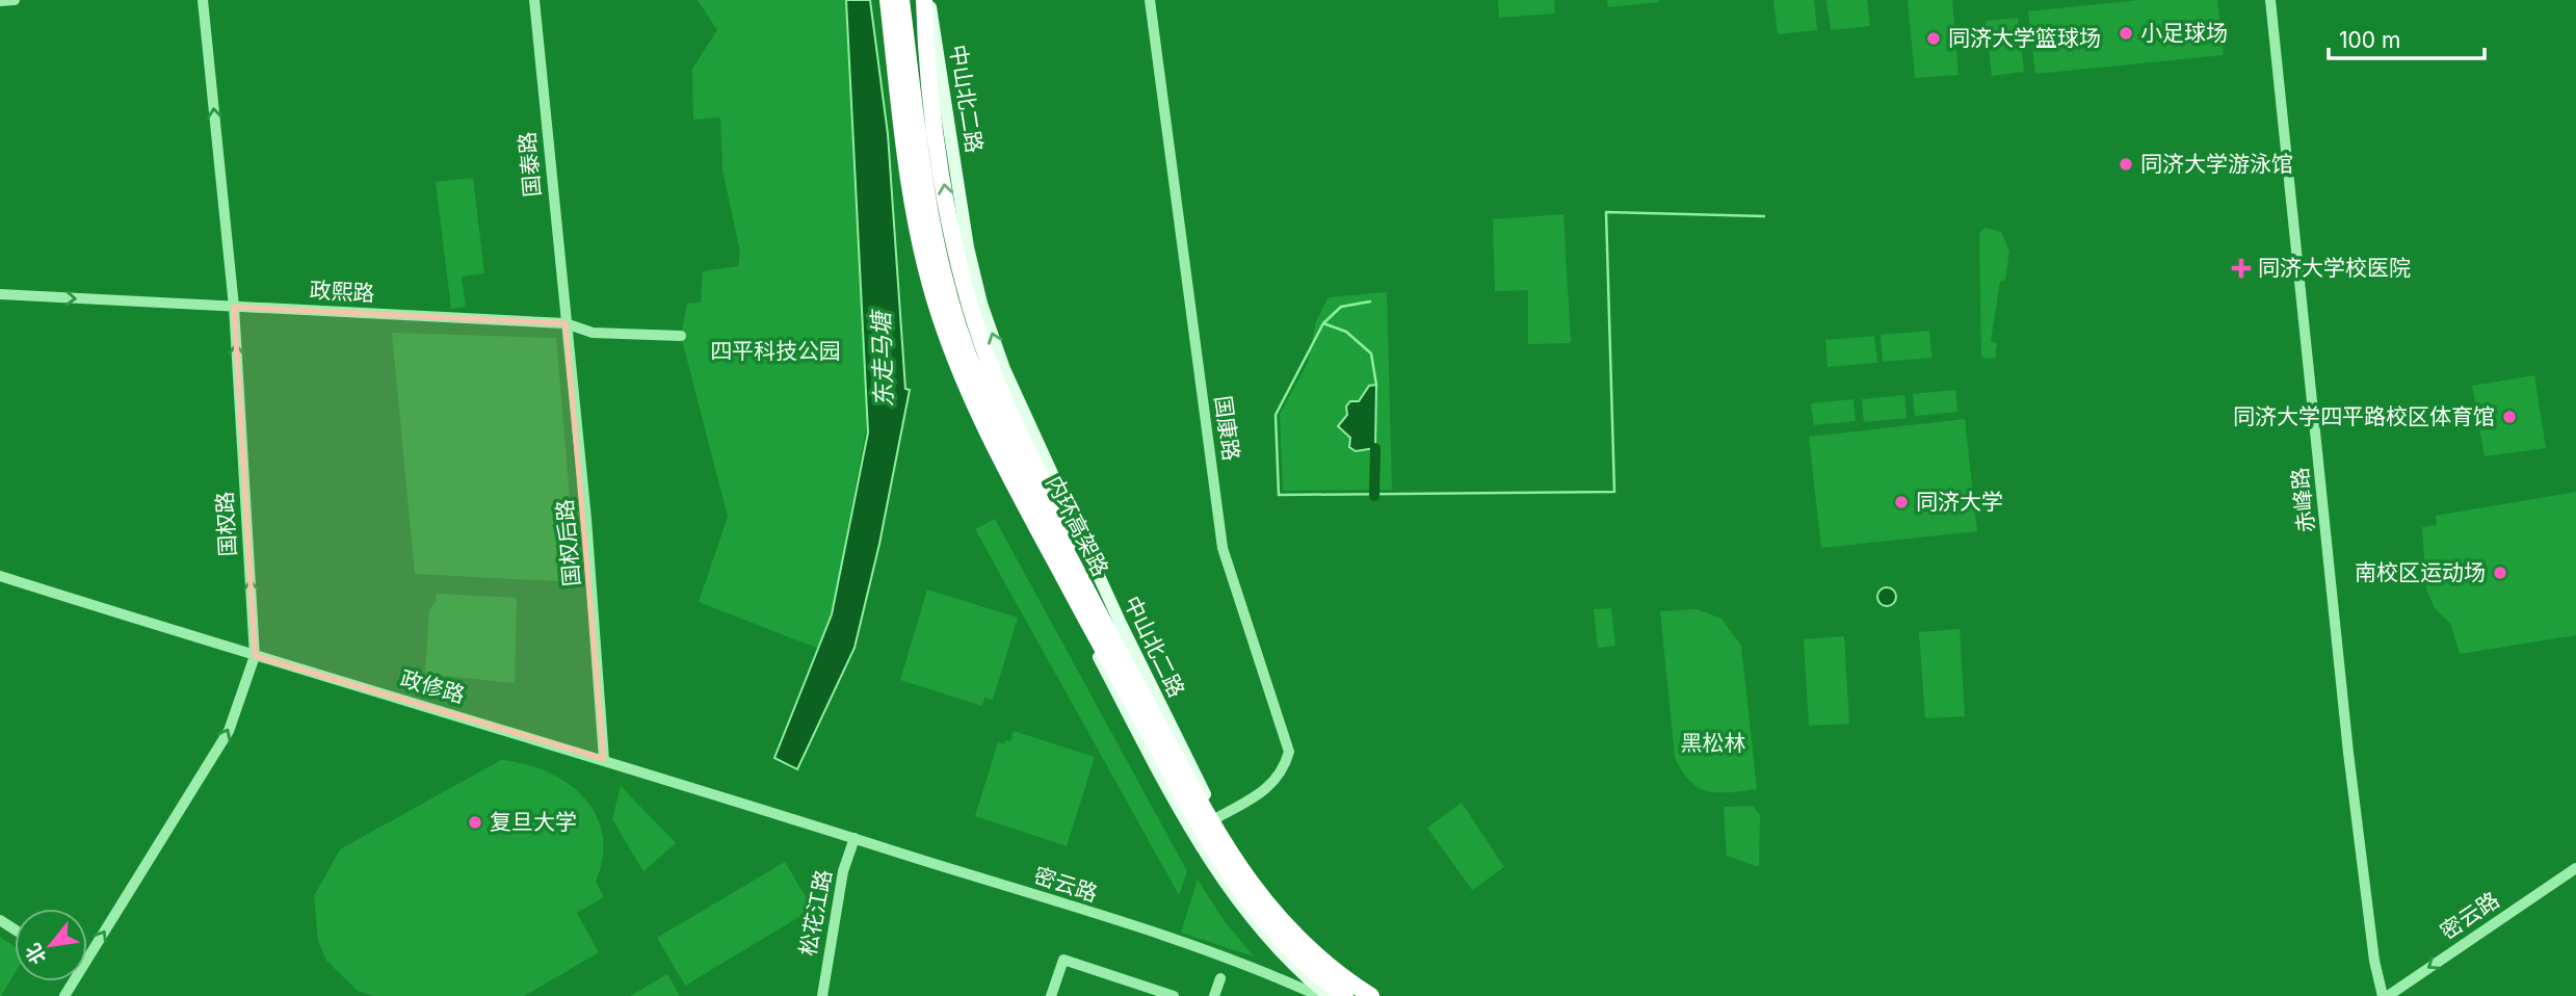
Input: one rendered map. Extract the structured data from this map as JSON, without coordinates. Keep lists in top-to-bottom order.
{
  "streets": {
    "highway": ["内环高架路"],
    "main road": ["中山北二路"],
    "street": [
      "国泰路",
      "政熙路",
      "国康路",
      "赤峰路",
      "国权路",
      "国权后路",
      "政修路",
      "密云路",
      "松花江路"
    ]
  },
  "crossings": [
    ["中山北二路", "国康路"],
    ["国泰路", "政熙路"],
    ["国泰路", "国权后路"],
    ["政熙路", "国权路"],
    ["政熙路", "国权后路"],
    ["赤峰路", "密云路"],
    ["国权路", "政修路"],
    ["国权后路", "政修路"],
    ["政修路", "密云路"],
    ["政修路", "松花江路"],
    ["密云路", "松花江路"]
  ],
  "one_way": ["国权路"],
  "water": ["东走马塘"],
  "parks": ["四平科技公园", "黑松林"],
  "places": {
    "other": [
      "小足球场",
      "同济大学篮球场",
      "同济大学游泳馆",
      "同济大学四平路校区体育馆",
      "同济大学",
      "南校区运动场",
      "复旦大学"
    ],
    "health": ["同济大学校医院"]
  },
  "scale_bar": "100 m",
  "north": "bottom left"
}
